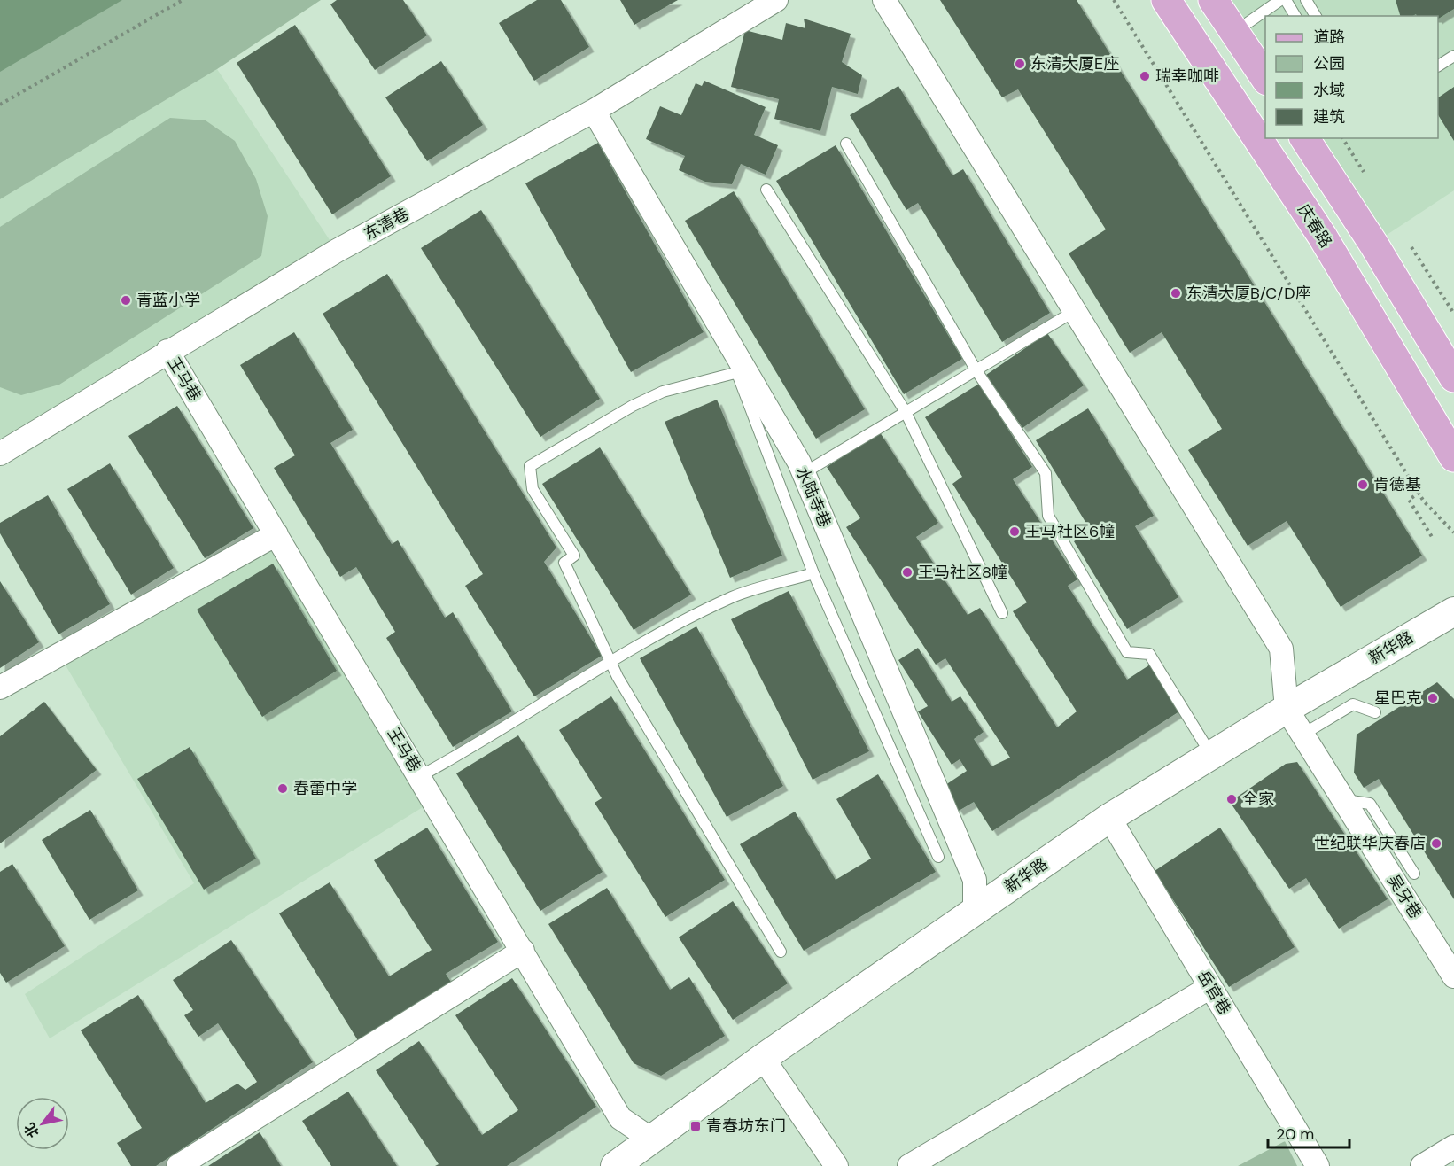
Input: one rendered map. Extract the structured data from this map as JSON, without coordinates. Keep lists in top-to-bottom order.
{
  "streets": {
    "main road": ["庆春路"],
    "street": [
      "东清巷",
      "王马巷",
      "水陆寺巷",
      "新华路",
      "吴牙巷",
      "岳官巷"
    ]
  },
  "crossings": [
    ["东清巷", "王马巷"],
    ["东清巷", "水陆寺巷"],
    ["王马巷", "新华路"],
    ["水陆寺巷", "新华路"],
    ["新华路", "吴牙巷"],
    ["新华路", "岳官巷"]
  ],
  "places": {
    "other": [
      "东清大厦E座",
      "瑞幸咖啡",
      "东清大厦B/C/D座",
      "青蓝小学",
      "肯德基",
      "王马社区6幢",
      "王马社区8幢",
      "星巴克",
      "春蕾中学",
      "全家",
      "世纪联华庆春店"
    ],
    "transit": ["青春坊东门"]
  },
  "legend": [
    "道路",
    "公园",
    "水域",
    "建筑"
  ],
  "scale_bar": "20 m",
  "north": "bottom left"
}
